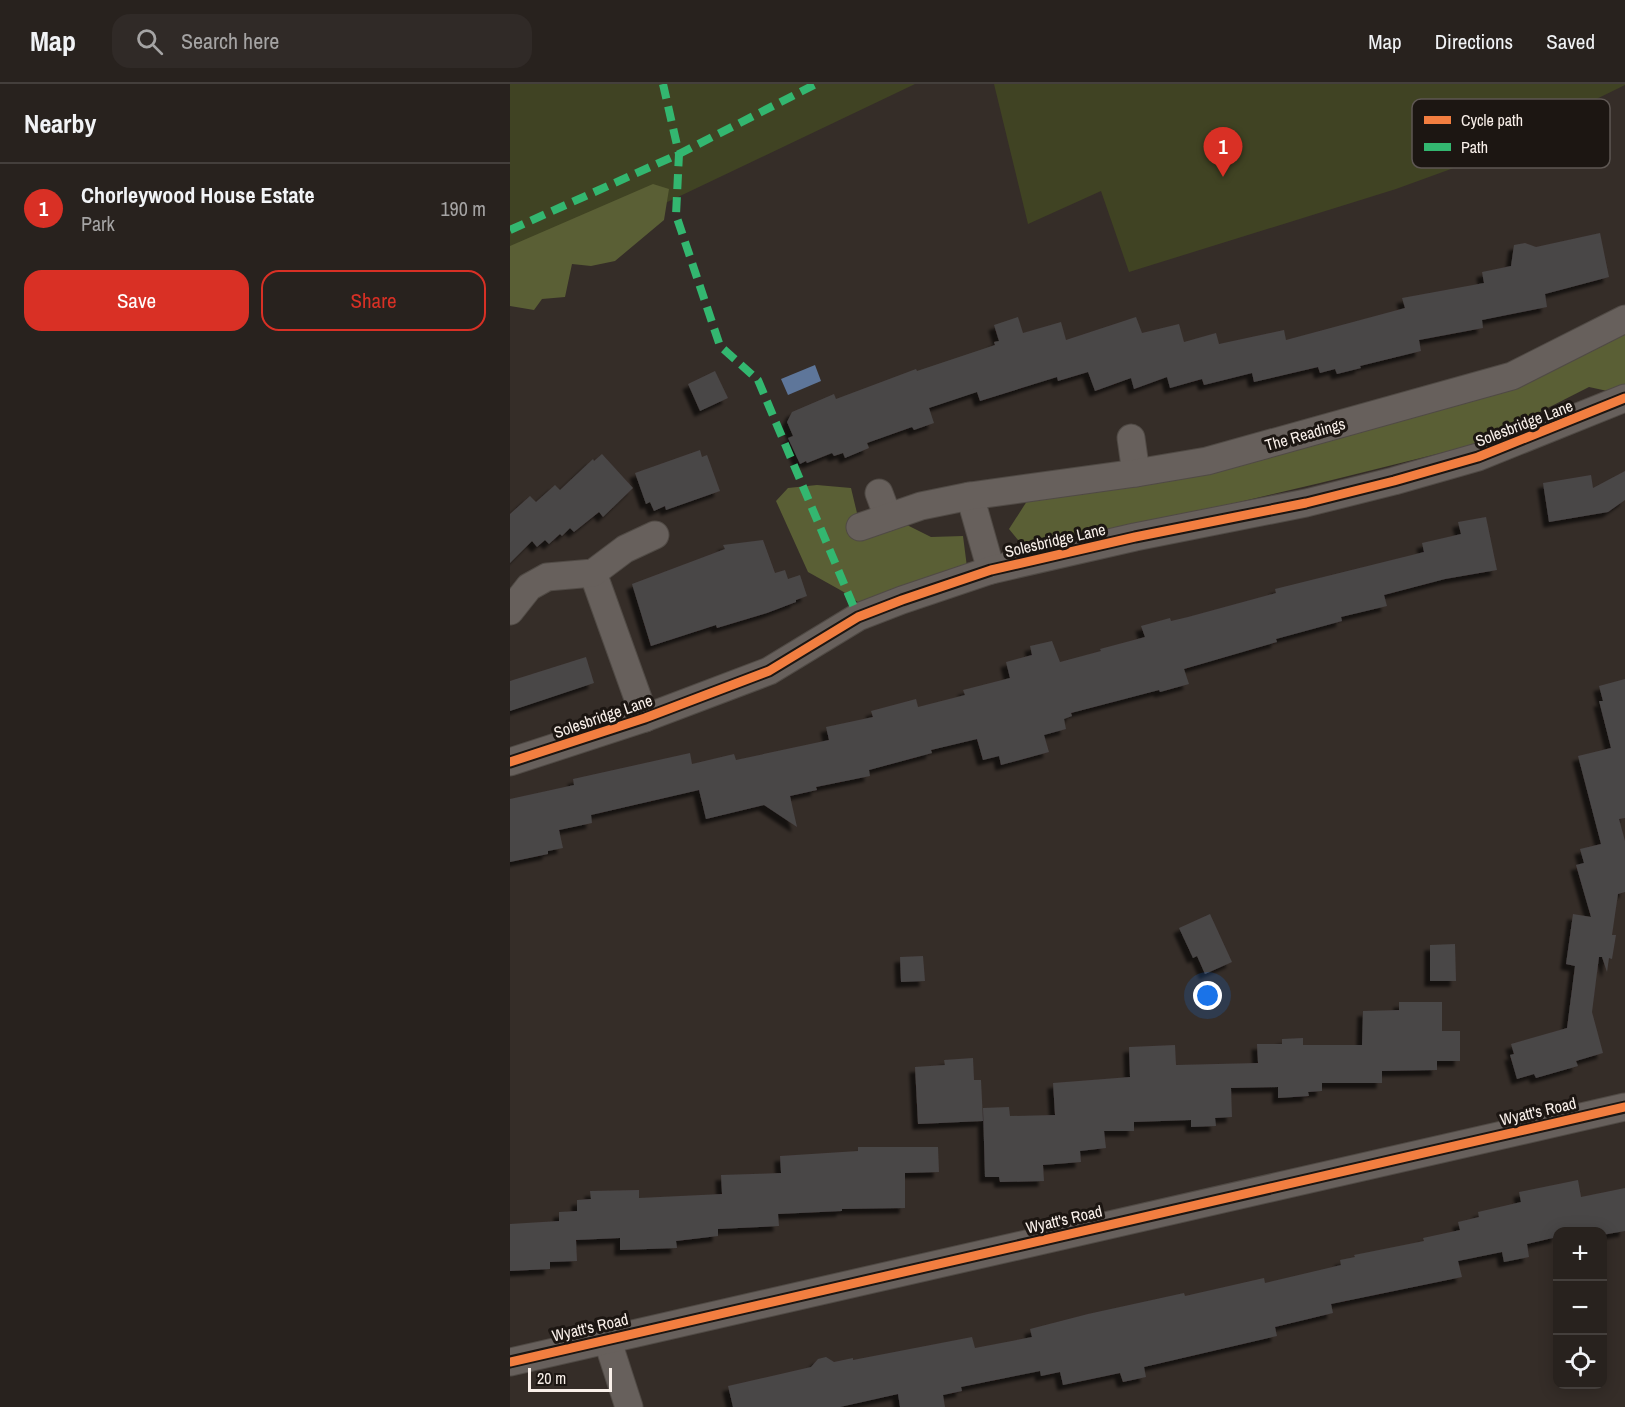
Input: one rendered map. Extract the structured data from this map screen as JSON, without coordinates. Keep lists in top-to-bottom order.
{
  "streets": {
    "street": ["Solesbridge Lane", "The Readings", "Wyatt's Road"]
  },
  "legend": ["Cycle path", "Path"],
  "scale_bar": "20 m",
  "page": {
    "header": "Map",
    "search": "Search here",
    "nav": ["Map", "Directions", "Saved"],
    "heading": "Nearby",
    "pins": "1",
    "list": [
      {
        "mark": "1",
        "name": "Chorleywood House Estate",
        "note": "Park",
        "value": "190 m"
      }
    ],
    "buttons": ["Save", "Share"],
    "map_buttons": ["+", "−"],
    "scale": "20 m"
  }
}
